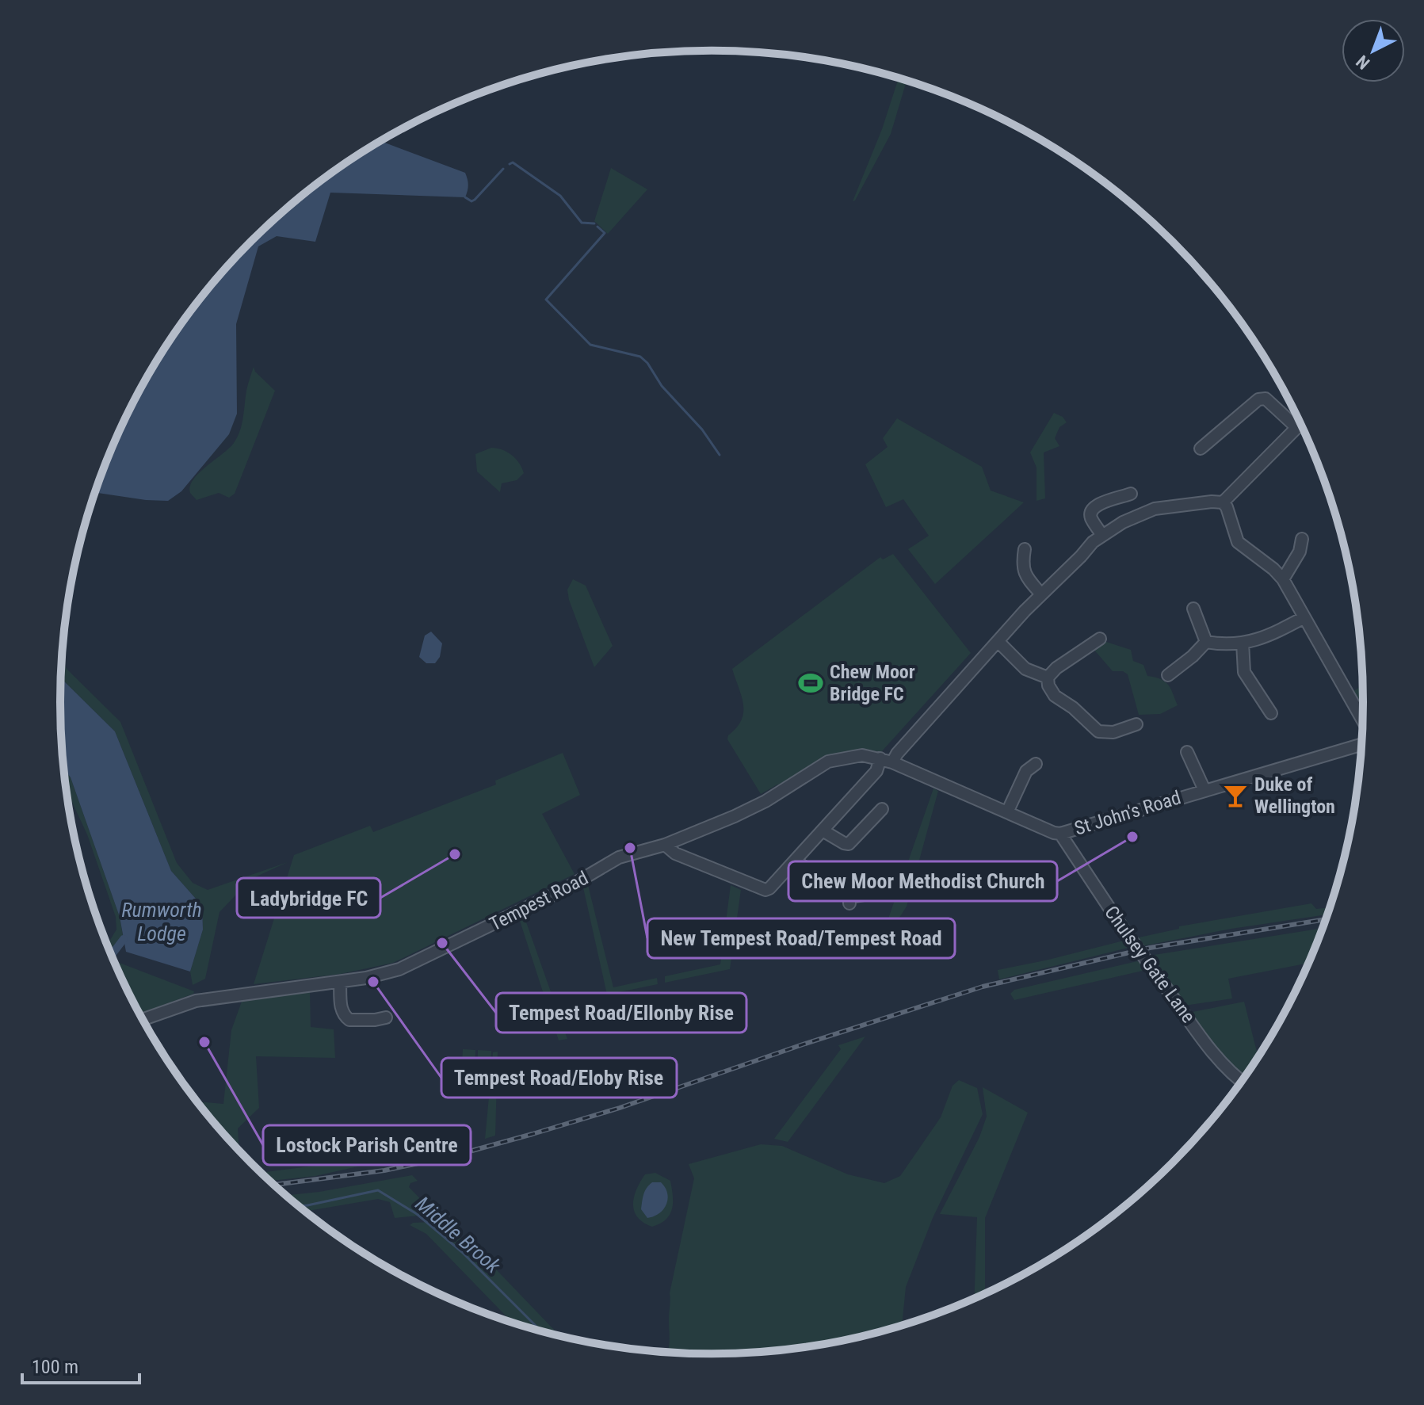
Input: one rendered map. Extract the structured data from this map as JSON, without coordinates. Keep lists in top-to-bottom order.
{
  "streets": {
    "street": ["St John's Road", "Tempest Road", "Chulsey Gate Lane"]
  },
  "crossings": [
    ["St John's Road", "Tempest Road"],
    ["St John's Road", "Chulsey Gate Lane"]
  ],
  "water": ["Rumworth Lodge", "Middle Brook"],
  "places": {
    "sports": ["Chew Moor Bridge FC"],
    "bar": ["Duke of Wellington"],
    "other": [
      "Chew Moor Methodist Church",
      "New Tempest Road/Tempest Road",
      "Ladybridge FC",
      "Tempest Road/Ellonby Rise",
      "Tempest Road/Eloby Rise",
      "Lostock Parish Centre"
    ]
  },
  "scale_bar": "100 m",
  "north": "bottom left"
}
